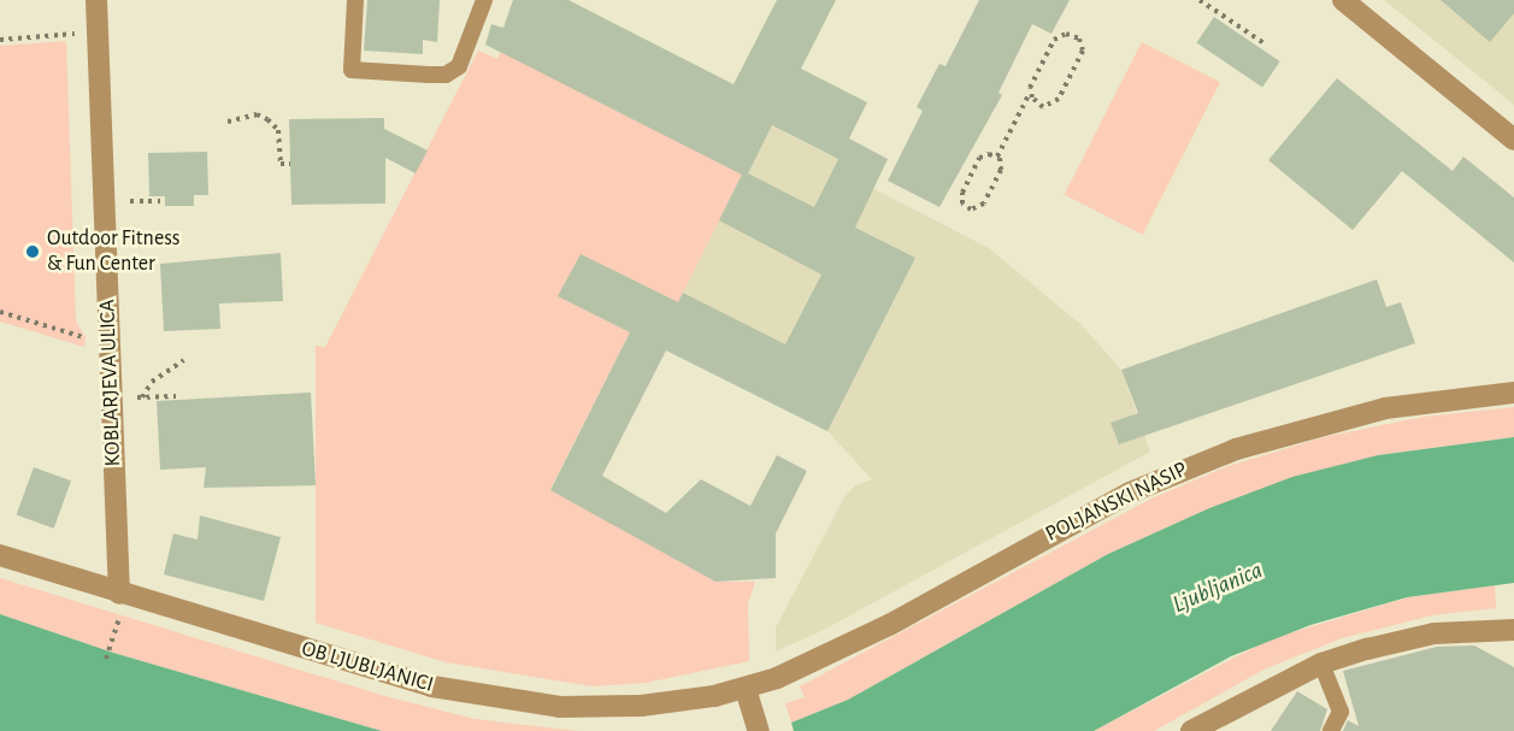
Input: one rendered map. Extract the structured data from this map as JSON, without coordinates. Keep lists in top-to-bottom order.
{
  "streets": {
    "street": ["KOBLARJEVA ULICA", "POLJANSKI NASIP", "OB LJUBLJANICI"]
  },
  "crossings": [
    ["KOBLARJEVA ULICA", "OB LJUBLJANICI"],
    ["POLJANSKI NASIP", "OB LJUBLJANICI"]
  ],
  "water": ["Ljubljanica"],
  "places": ["Outdoor Fitness & Fun Center"]
}
